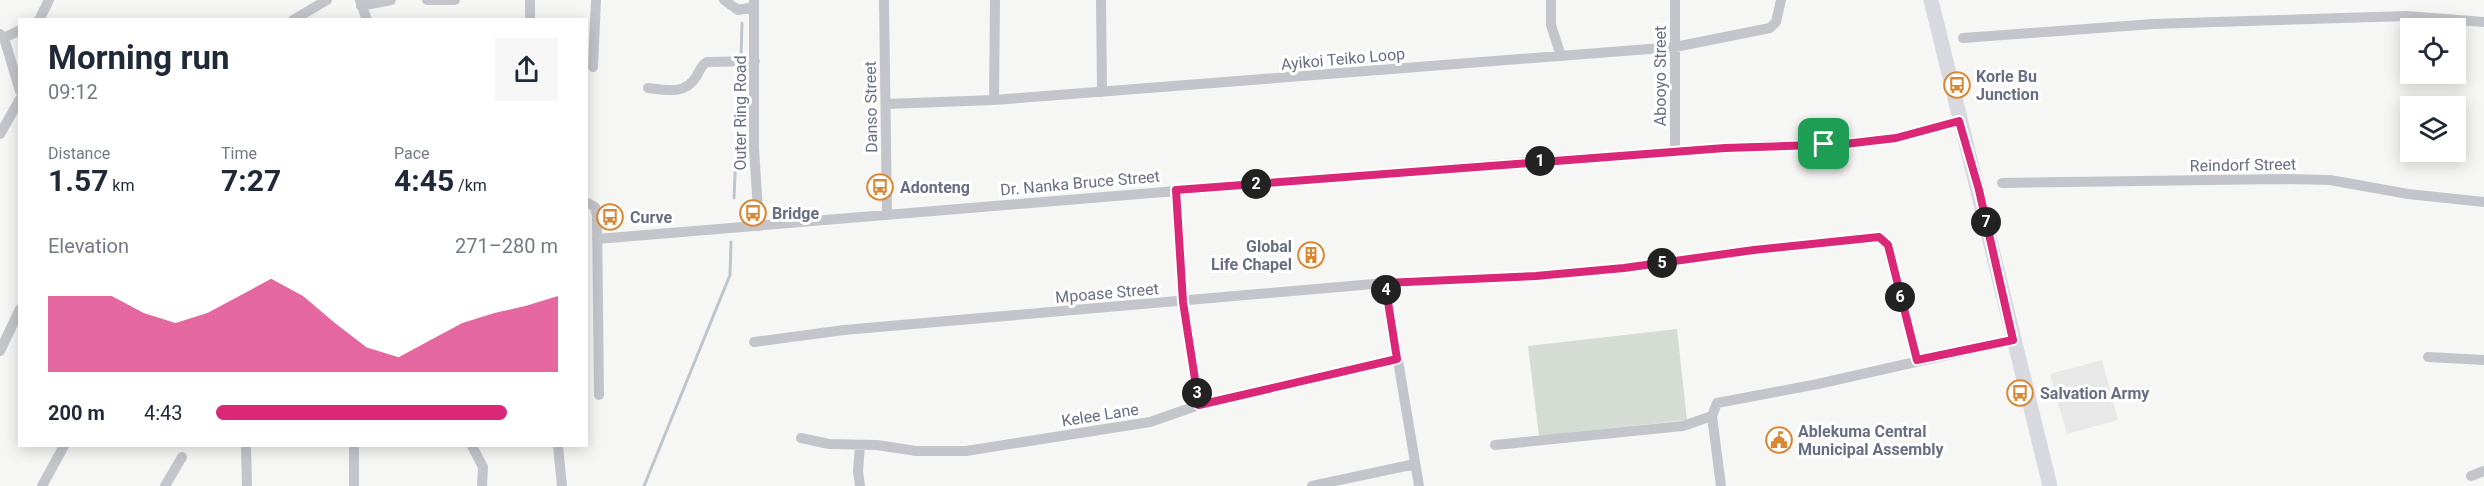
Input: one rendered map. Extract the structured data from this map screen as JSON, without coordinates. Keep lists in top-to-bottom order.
{
  "streets": {
    "street": [
      "Ayikoi Teiko Loop",
      "Abooyo Street",
      "Danso Street",
      "Outer Ring Road",
      "Reindorf Street",
      "Dr. Nanka Bruce Street",
      "Mpoase Street",
      "Kelee Lane"
    ]
  },
  "crossings": [
    ["Ayikoi Teiko Loop", "Abooyo Street"],
    ["Ayikoi Teiko Loop", "Danso Street"],
    ["Abooyo Street", "Dr. Nanka Bruce Street"],
    ["Danso Street", "Dr. Nanka Bruce Street"],
    ["Outer Ring Road", "Dr. Nanka Bruce Street"]
  ],
  "places": {
    "bus stop": [
      "Korle Bu Junction",
      "Adonteng",
      "Bridge",
      "Curve",
      "Salvation Army"
    ],
    "building": ["Global Life Chapel"],
    "public building": ["Ablekuma Central Municipal Assembly"]
  },
  "page": {
    "heading": ["Morning run", "09:12"],
    "stats": [
      ["Distance", "1.57 km"],
      ["Time", "7:27"],
      ["Pace", "4:45 /km"]
    ],
    "pins": [
      "1",
      "2",
      "7",
      "5",
      "4",
      "6",
      "3"
    ],
    "chart": ["Elevation", "271–280 m"],
    "list": [
      {
        "name": "200 m",
        "note": "4:43"
      }
    ]
  }
}
